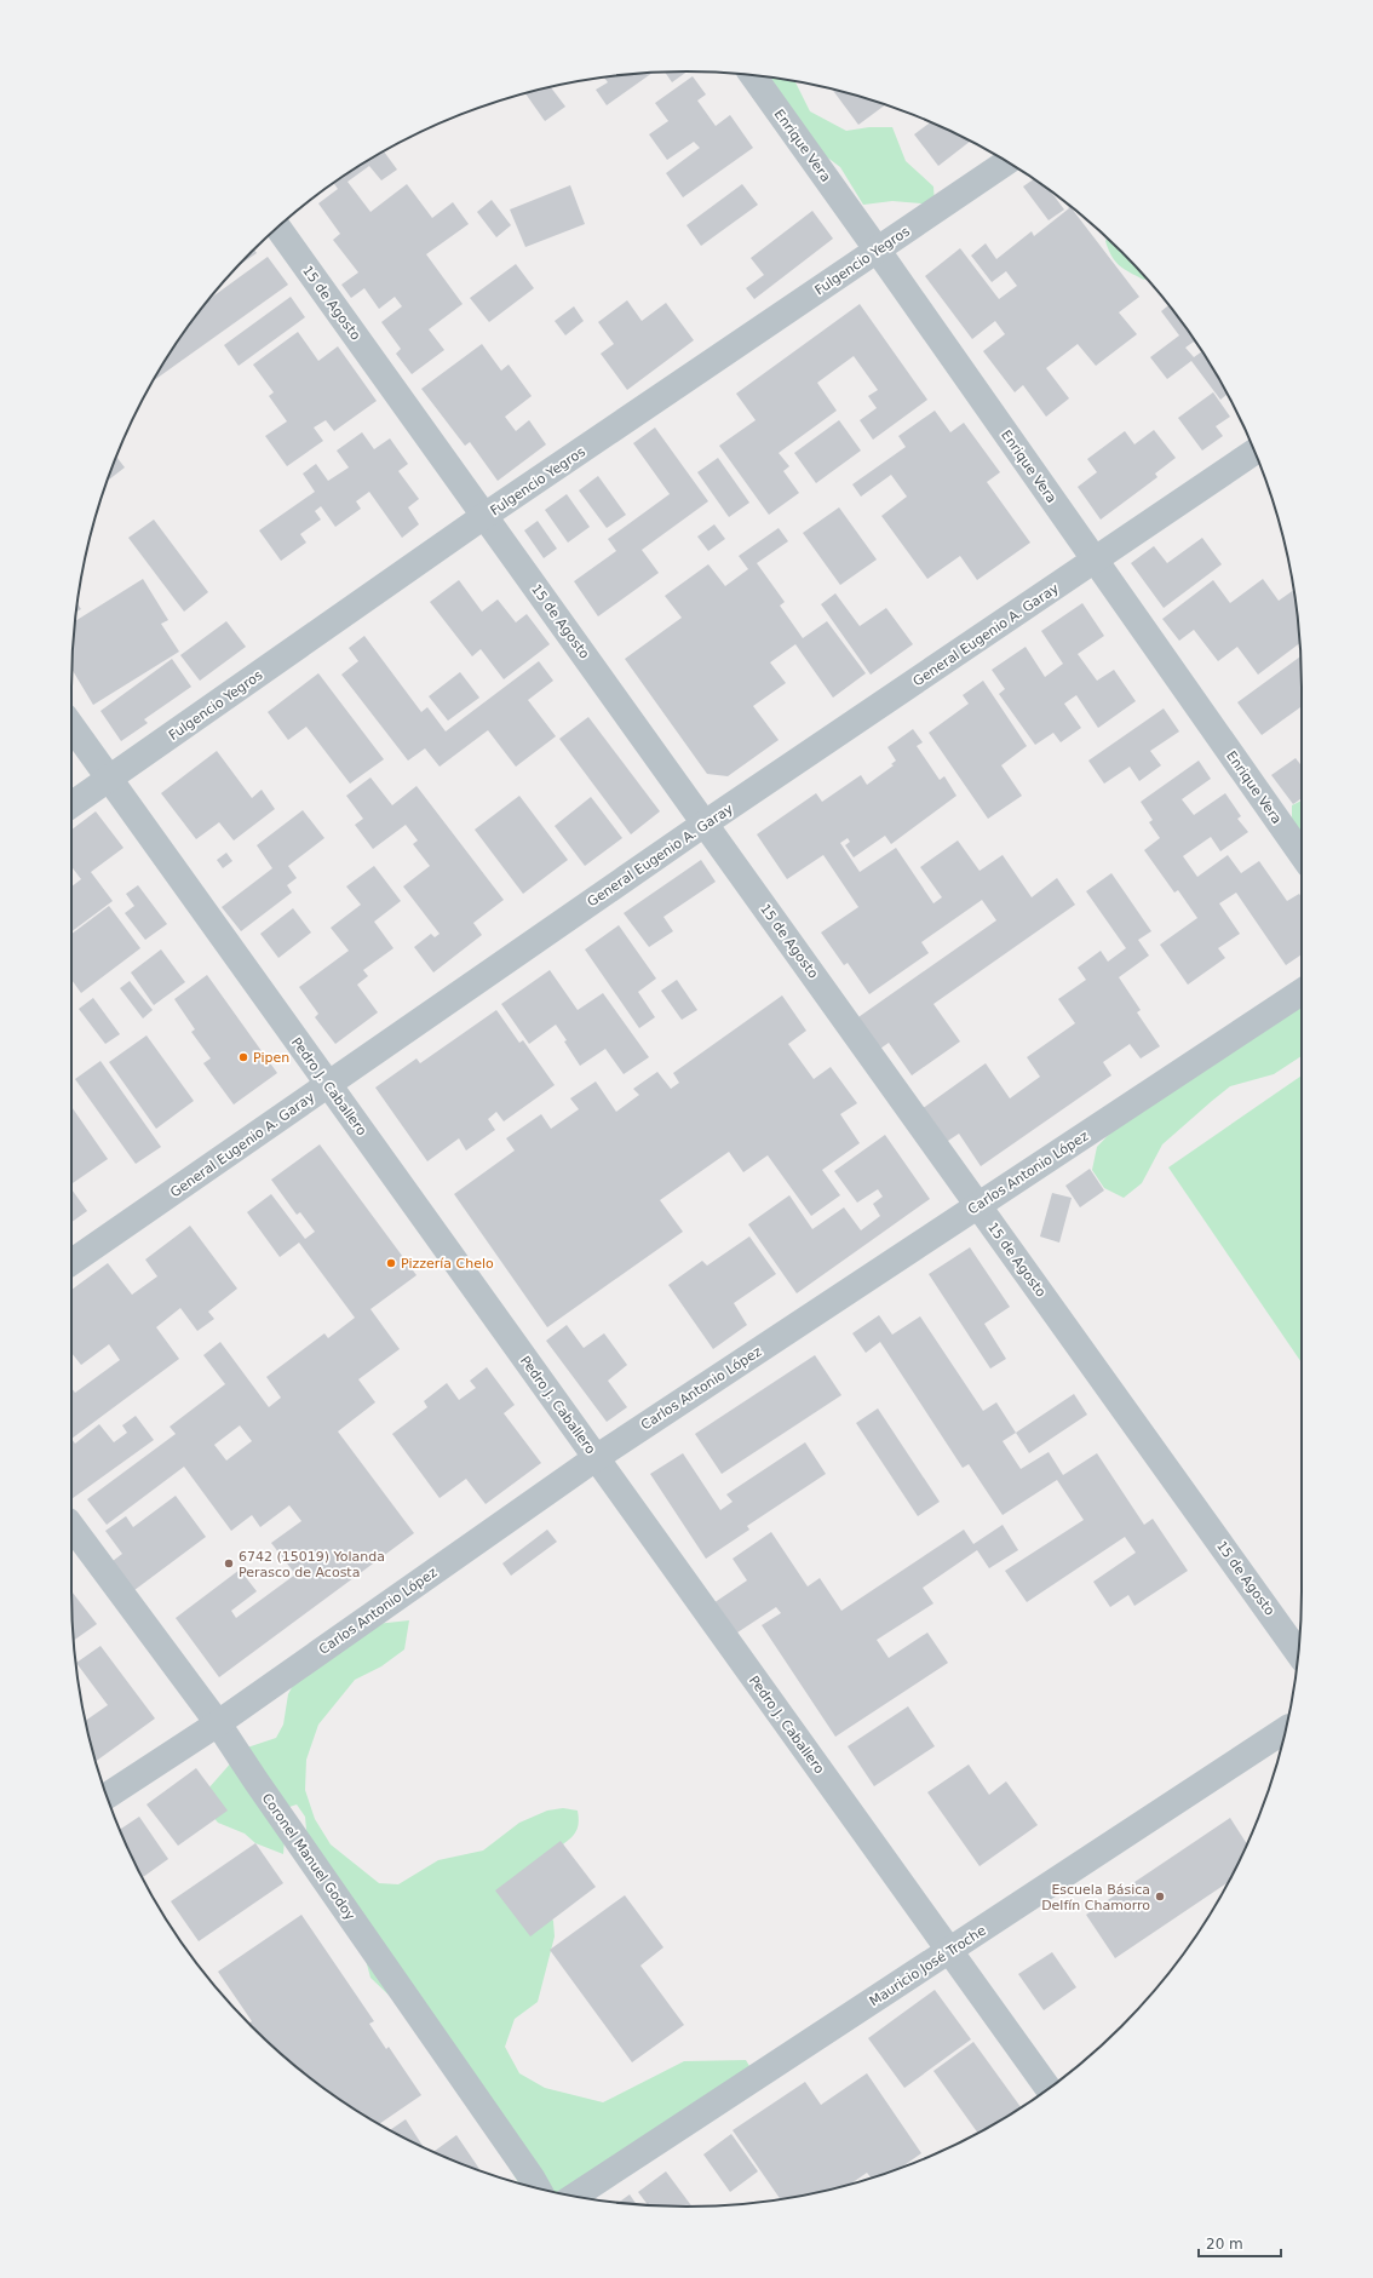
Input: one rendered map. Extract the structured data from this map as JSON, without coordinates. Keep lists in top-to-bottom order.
{
  "streets": {
    "street": [
      "Enrique Vera",
      "Fulgencio Yegros",
      "15 de Agosto",
      "General Eugenio A. Garay",
      "Pedro J. Caballero",
      "Carlos Antonio López",
      "Coronel Manuel Godoy",
      "Mauricio José Troche"
    ]
  },
  "crossings": [
    ["Enrique Vera", "Fulgencio Yegros"],
    ["Enrique Vera", "General Eugenio A. Garay"],
    ["Fulgencio Yegros", "15 de Agosto"],
    ["Fulgencio Yegros", "Pedro J. Caballero"],
    ["15 de Agosto", "General Eugenio A. Garay"],
    ["15 de Agosto", "Carlos Antonio López"],
    ["General Eugenio A. Garay", "Pedro J. Caballero"],
    ["Pedro J. Caballero", "Carlos Antonio López"],
    ["Pedro J. Caballero", "Mauricio José Troche"],
    ["Carlos Antonio López", "Coronel Manuel Godoy"]
  ],
  "places": [
    "Pipen",
    "Pizzería Chelo",
    "6742 (15019) Yolanda Perasco de Acosta",
    "Escuela Básica Delfín Chamorro"
  ],
  "scale_bar": "20 m"
}
